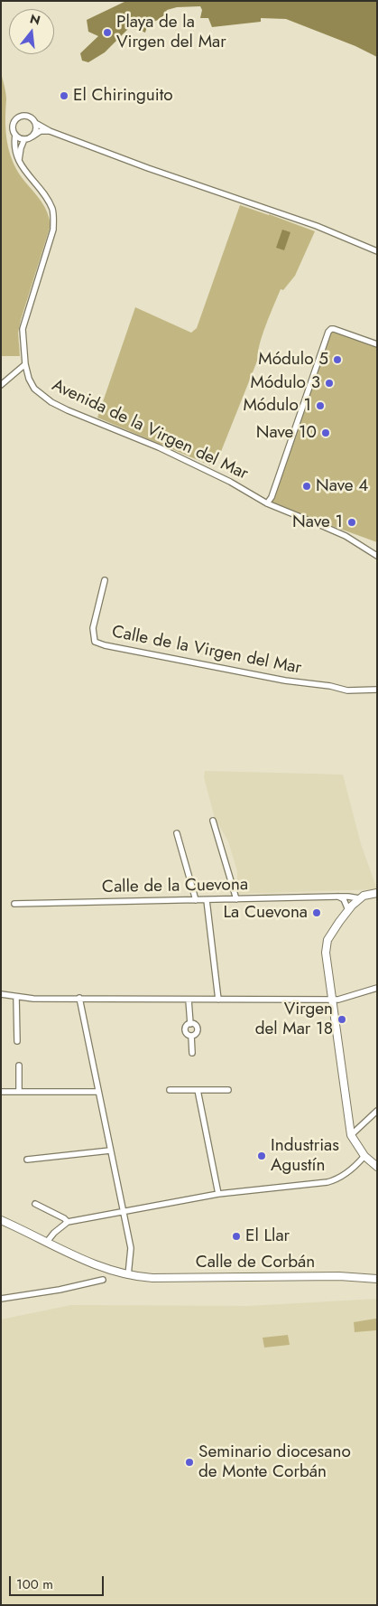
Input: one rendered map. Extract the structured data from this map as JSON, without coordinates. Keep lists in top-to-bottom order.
{
  "streets": {
    "main road": ["Calle de Corbán"],
    "street": ["Avenida de la Virgen del Mar", "Calle de la Virgen del Mar", "Calle de la Cuevona"]
  },
  "places": [
    "Playa de la Virgen del Mar",
    "El Chiringuito",
    "Módulo 5",
    "Módulo 3",
    "Módulo 1",
    "Nave 10",
    "Nave 4",
    "Nave 1",
    "La Cuevona",
    "Virgen del Mar 18",
    "Industrias Agustín",
    "El Llar",
    "Seminario diocesano de Monte Corbán"
  ],
  "scale_bar": "100 m",
  "north": "top"
}
